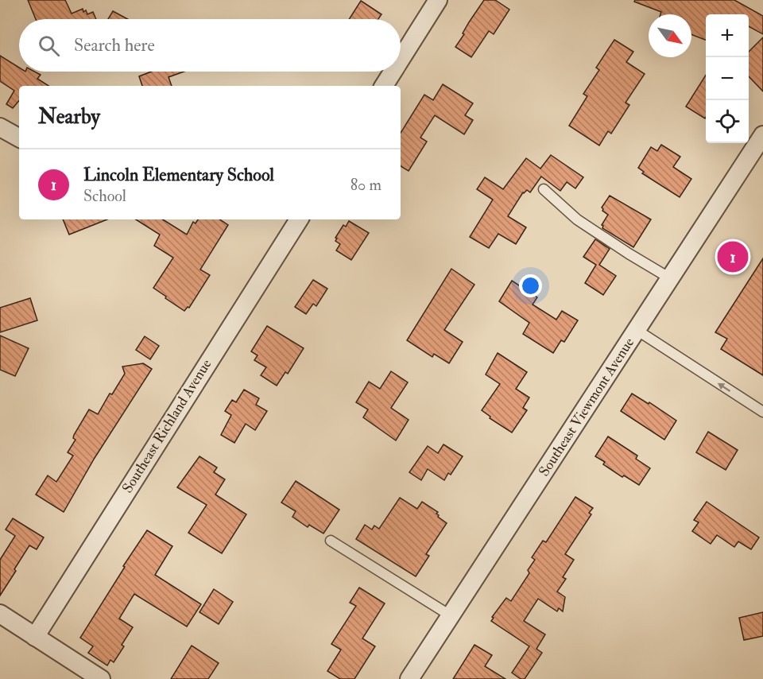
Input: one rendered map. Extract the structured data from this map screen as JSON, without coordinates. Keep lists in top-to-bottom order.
{
  "streets": {
    "street": ["Southeast Viewmont Avenue", "Southeast Richland Avenue"]
  },
  "north": "bottom right",
  "page": {
    "map_buttons": ["+", "−"],
    "search": "Search here",
    "heading": "Nearby",
    "list": [
      {
        "mark": "1",
        "name": "Lincoln Elementary School",
        "note": "School",
        "value": "80 m"
      }
    ],
    "pins": "1"
  }
}
